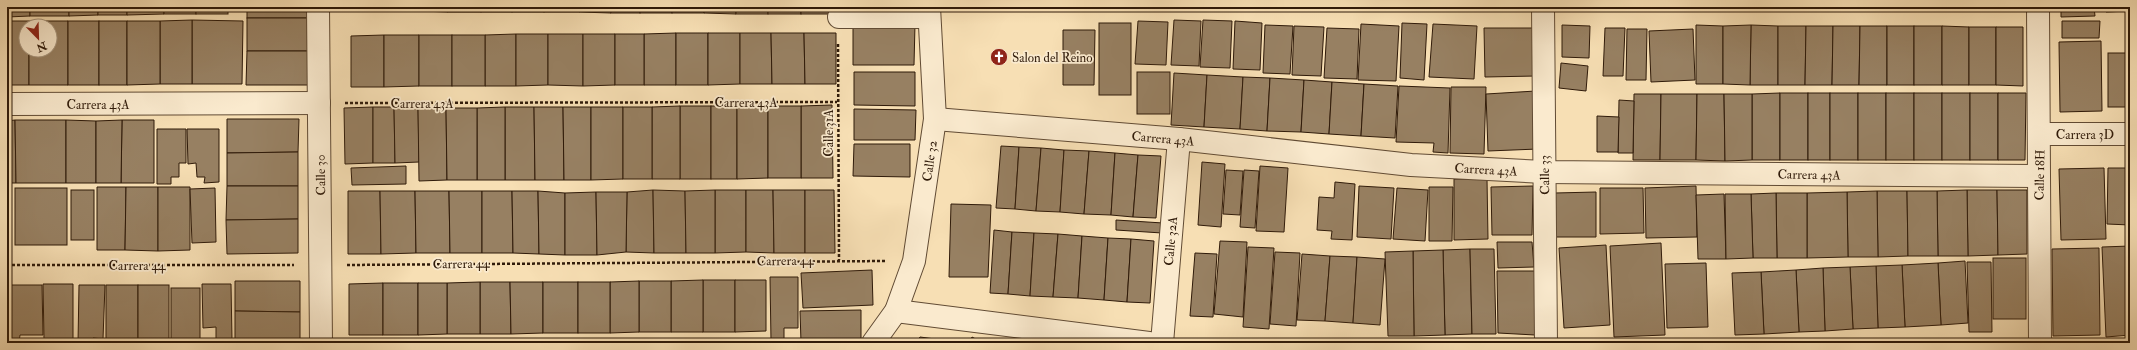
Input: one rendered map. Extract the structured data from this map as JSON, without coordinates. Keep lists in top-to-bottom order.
{
  "streets": {
    "street": [
      "Carrera 43A",
      "Carrera 3D",
      "Calle 32",
      "Calle 30",
      "Calle 33",
      "Calle 18H",
      "Calle 32A"
    ],
    "path": ["Calle 31A", "Carrera 44"]
  },
  "crossings": [
    ["Carrera 43A", "Calle 31A"],
    ["Carrera 43A", "Calle 32"],
    ["Carrera 43A", "Calle 30"],
    ["Carrera 43A", "Calle 33"],
    ["Carrera 43A", "Calle 18H"],
    ["Carrera 43A", "Calle 32A"],
    ["Calle 31A", "Carrera 44"],
    ["Carrera 3D", "Calle 18H"],
    ["Calle 32", "Carrera 44"],
    ["Calle 30", "Carrera 44"]
  ],
  "places": {
    "church": ["Salon del Reino"]
  },
  "north": "bottom right"
}
